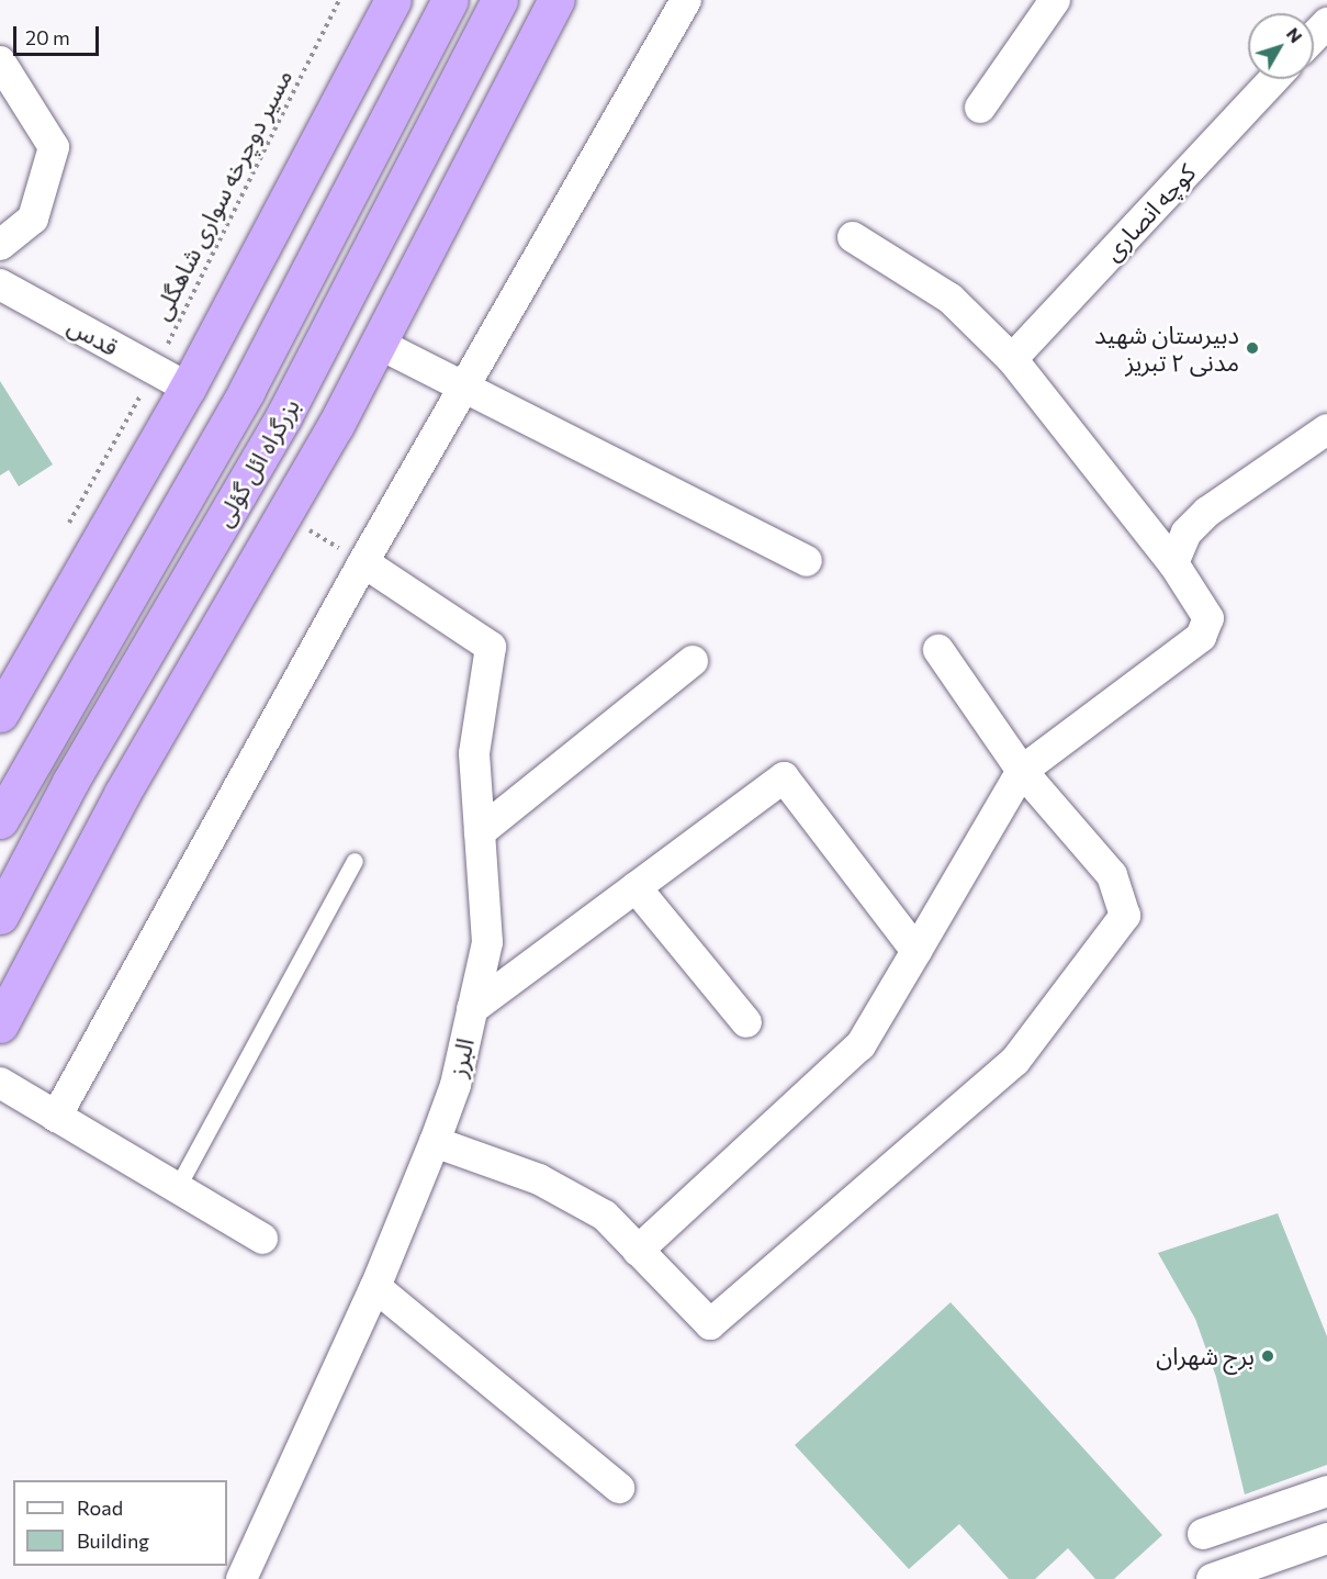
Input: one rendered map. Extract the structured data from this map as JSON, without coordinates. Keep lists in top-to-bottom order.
{
  "streets": {
    "highway": ["بزرگراه ائل گؤلی"],
    "street": ["کوچه انصاری", "قدس", "البرز"],
    "path": ["مسیر دوچرخه سواری شاهگلی"]
  },
  "crossings": [
    ["مسیر دوچرخه سواری شاهگلی", "قدس"]
  ],
  "places": ["دبیرستان شهید مدنی ۲ تبریز", "برج شهران"],
  "legend": ["Road", "Building"],
  "scale_bar": "20 m",
  "north": "top right"
}
